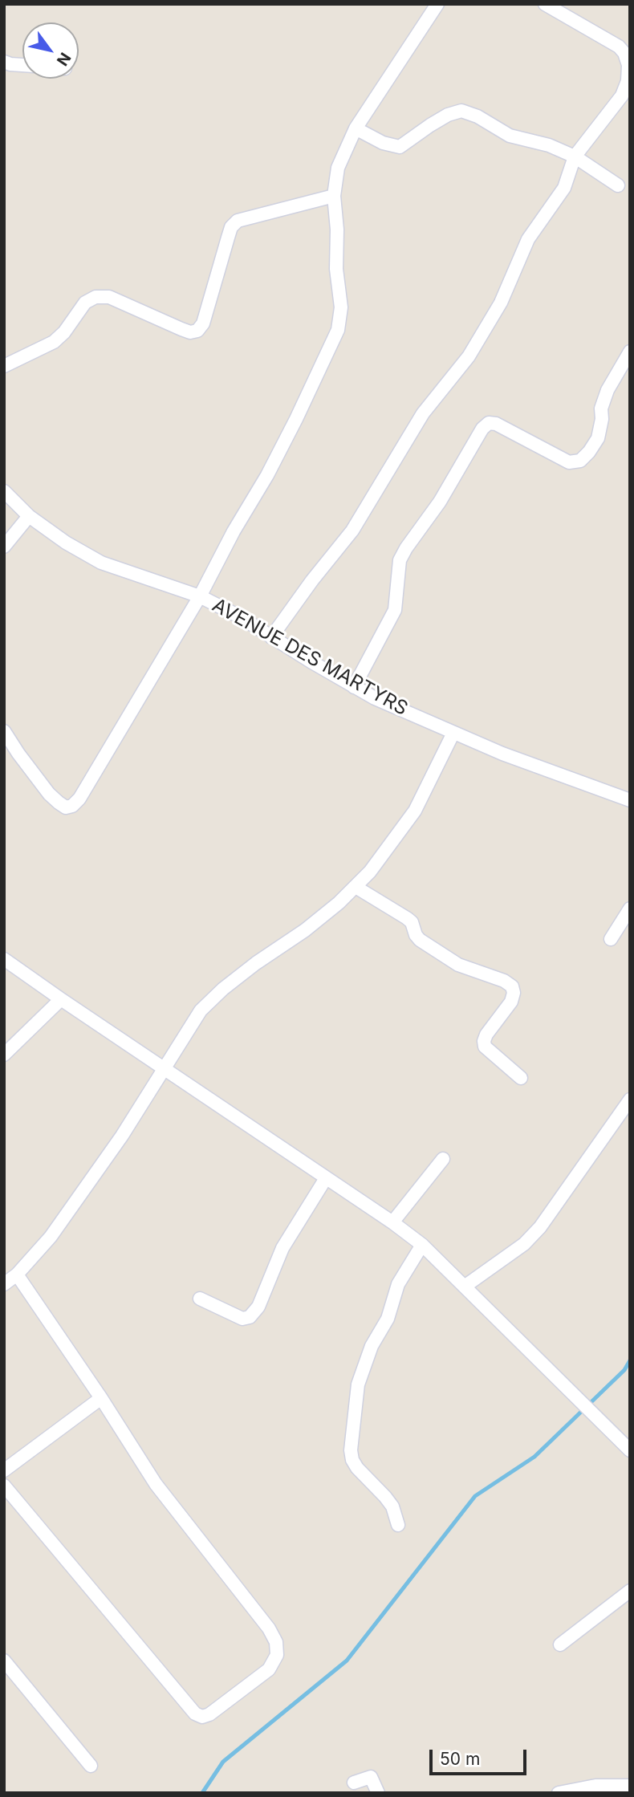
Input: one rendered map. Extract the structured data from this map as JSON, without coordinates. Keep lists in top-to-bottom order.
{
  "streets": {
    "street": ["AVENUE DES MARTYRS"]
  },
  "scale_bar": "50 m",
  "north": "bottom right"
}
